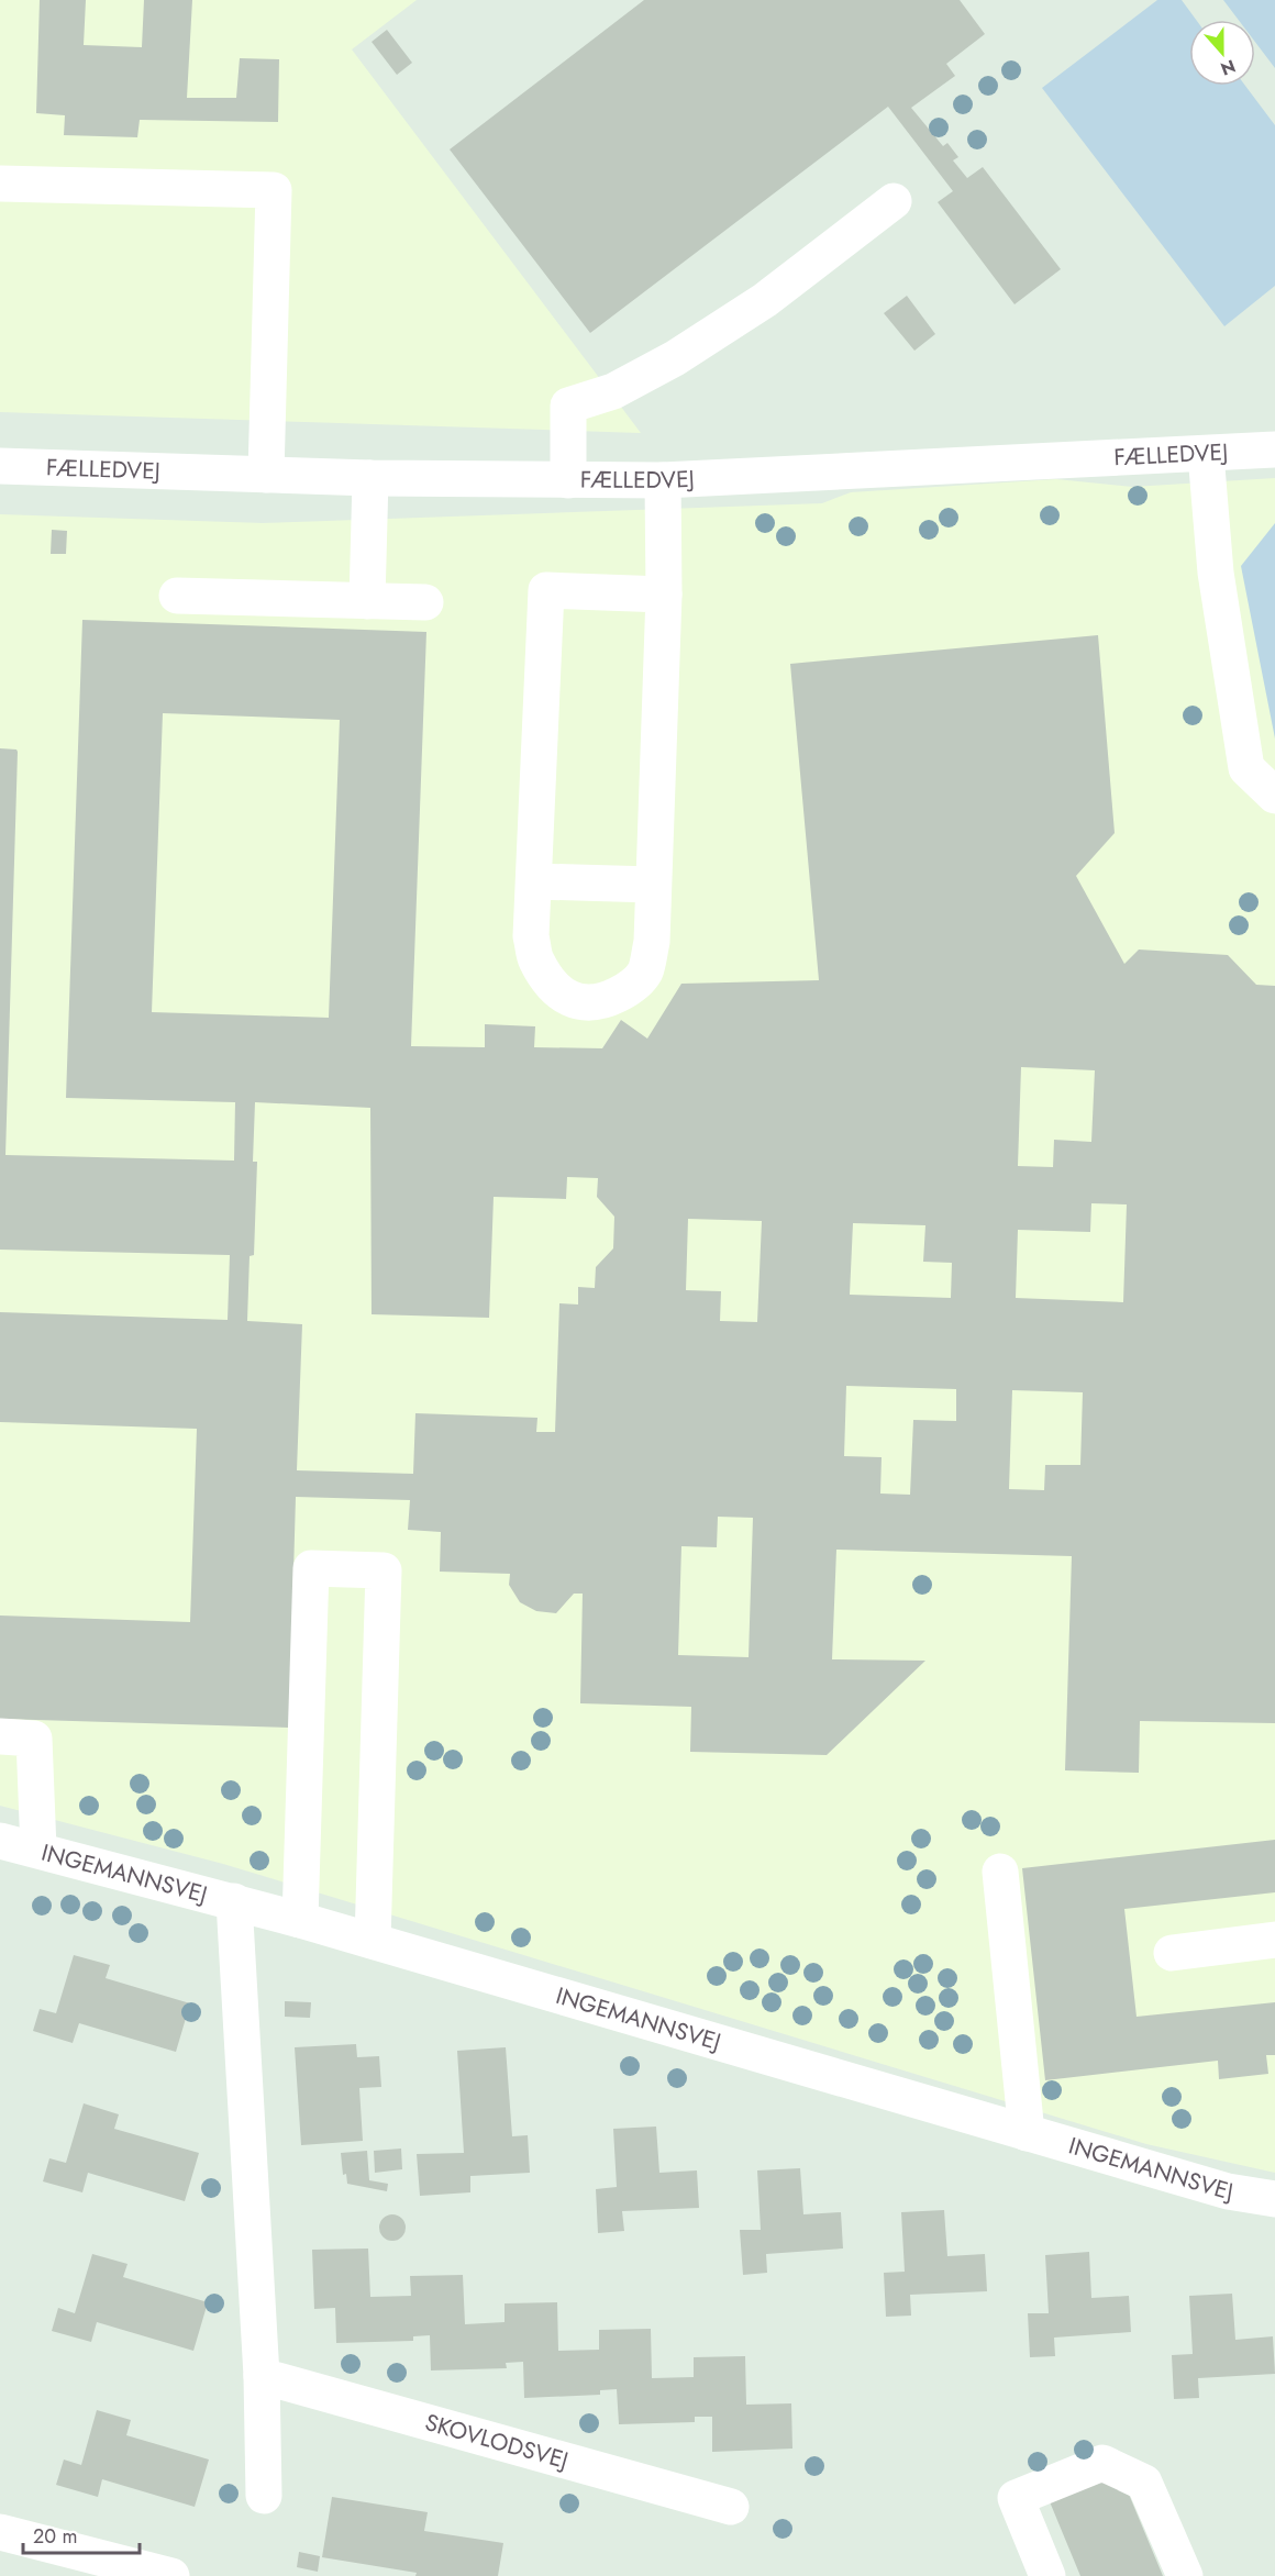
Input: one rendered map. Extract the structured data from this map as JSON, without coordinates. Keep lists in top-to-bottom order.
{
  "streets": {
    "street": ["FÆLLEDVEJ", "INGEMANNSVEJ", "SKOVLODSVEJ"]
  },
  "scale_bar": "20 m",
  "north": "bottom"
}
